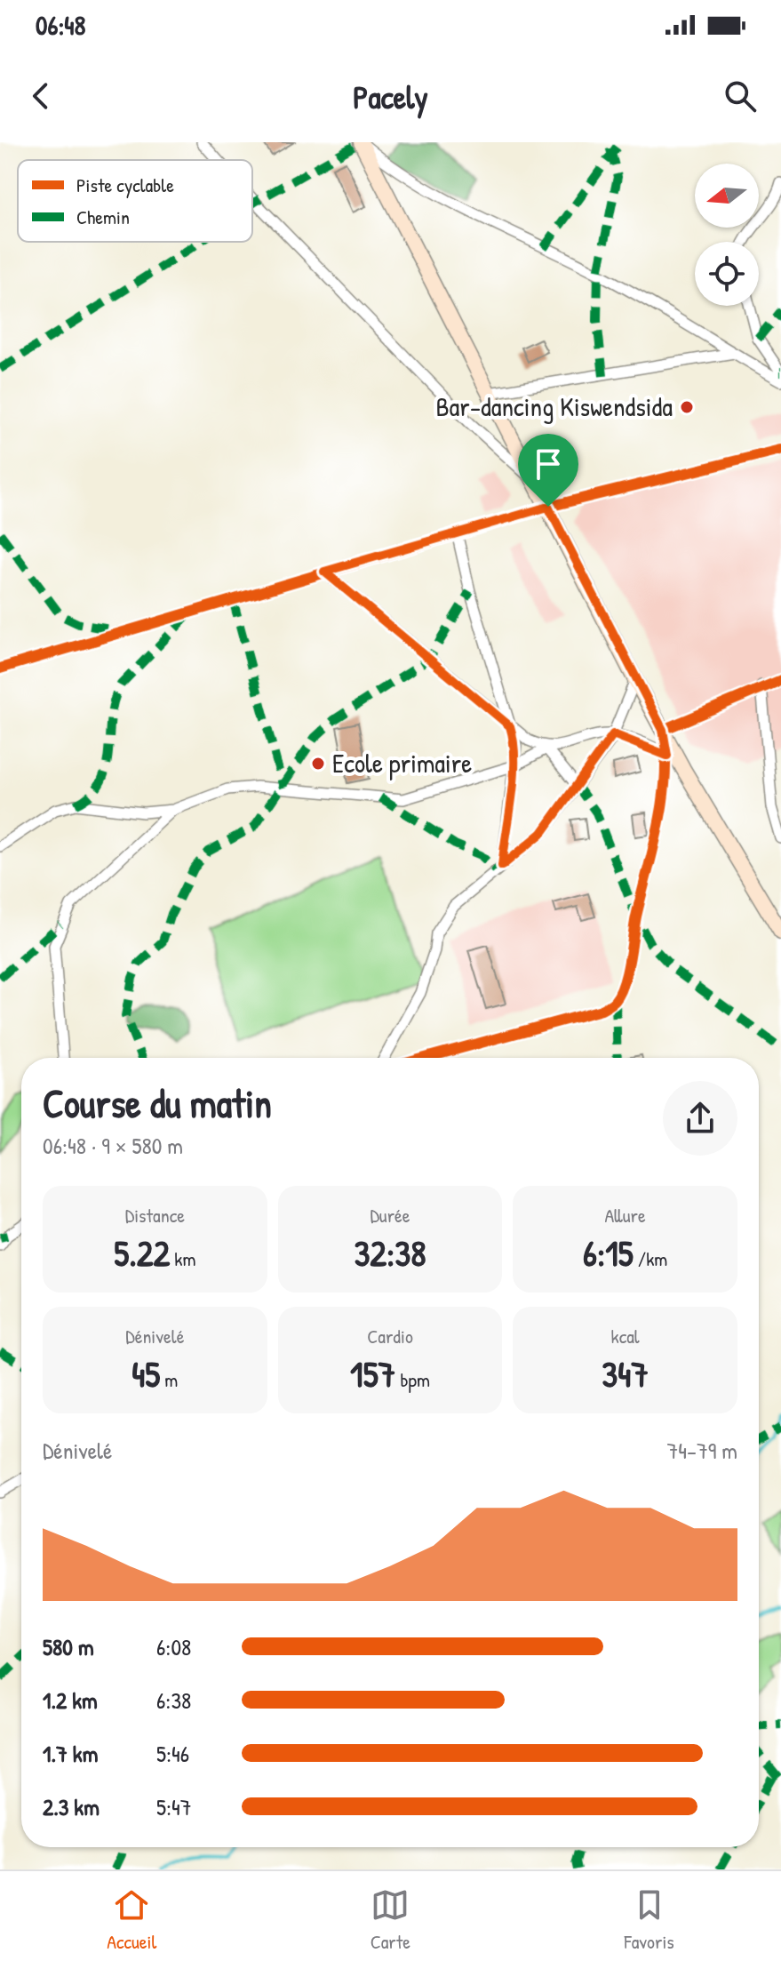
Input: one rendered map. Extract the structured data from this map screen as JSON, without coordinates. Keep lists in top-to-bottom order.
{
  "places": ["Bar-dancing Kiswendsida", "Ecole primaire"],
  "legend": ["Piste cyclable", "Chemin"],
  "north": "left",
  "page": {
    "status": "06:48",
    "header": "Pacely",
    "heading": ["Course du matin", "06:48 · 9 × 580 m"],
    "stats": [
      ["Distance", "5.22 km"],
      ["Durée", "32:38"],
      ["Allure", "6:15 /km"],
      ["Dénivelé", "45 m"],
      ["Cardio", "157 bpm"],
      ["kcal", "347"]
    ],
    "chart": ["Dénivelé", "74–79 m"],
    "list": [
      {
        "name": "580 m",
        "note": "6:08"
      },
      {
        "name": "1.2 km",
        "note": "6:38"
      },
      {
        "name": "1.7 km",
        "note": "5:46"
      },
      {
        "name": "2.3 km",
        "note": "5:47"
      }
    ],
    "tabs": ["Accueil", "Carte", "Favoris"]
  }
}
